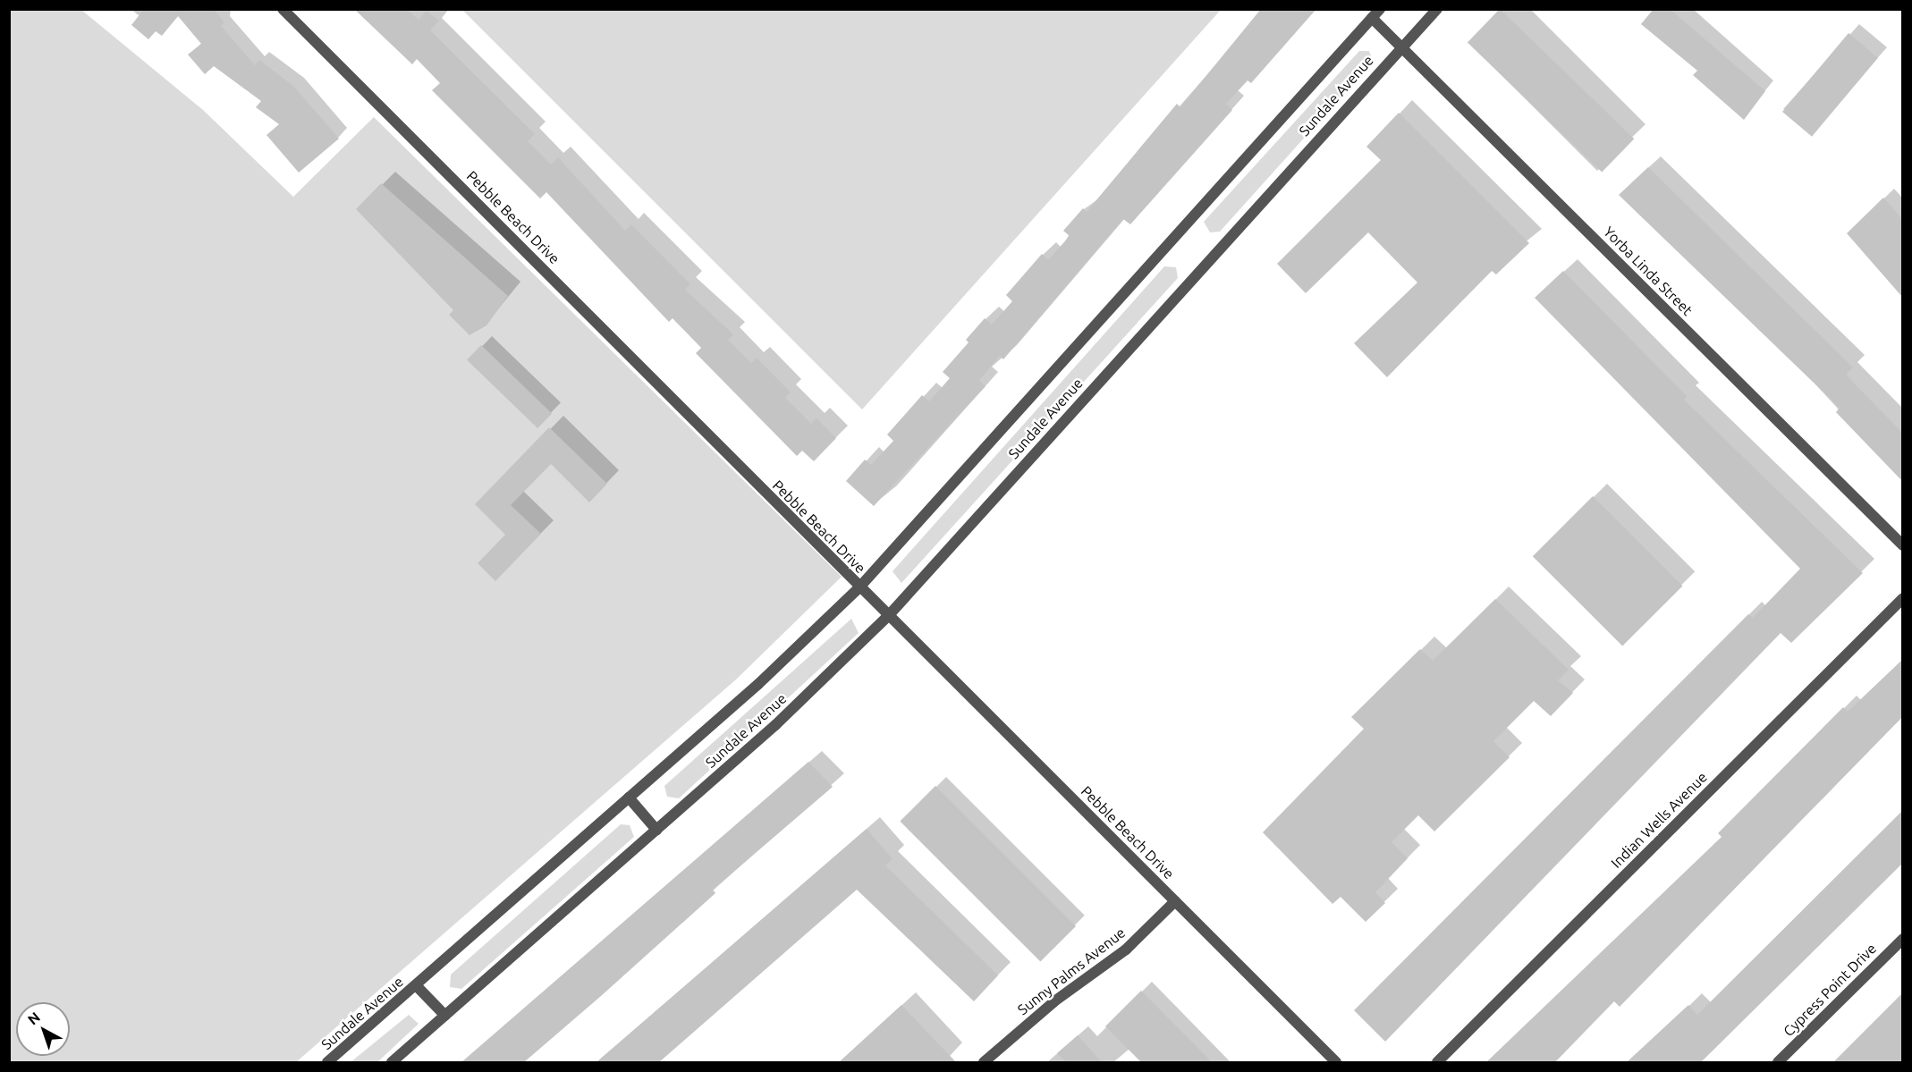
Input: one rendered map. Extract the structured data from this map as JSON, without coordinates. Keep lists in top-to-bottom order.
{
  "streets": {
    "street": [
      "Sundale Avenue",
      "Pebble Beach Drive",
      "Yorba Linda Street",
      "Indian Wells Avenue",
      "Sunny Palms Avenue",
      "Cypress Point Drive"
    ]
  },
  "crossings": [
    ["Sundale Avenue", "Pebble Beach Drive"],
    ["Sundale Avenue", "Yorba Linda Street"],
    ["Pebble Beach Drive", "Sunny Palms Avenue"]
  ],
  "north": "top left"
}
